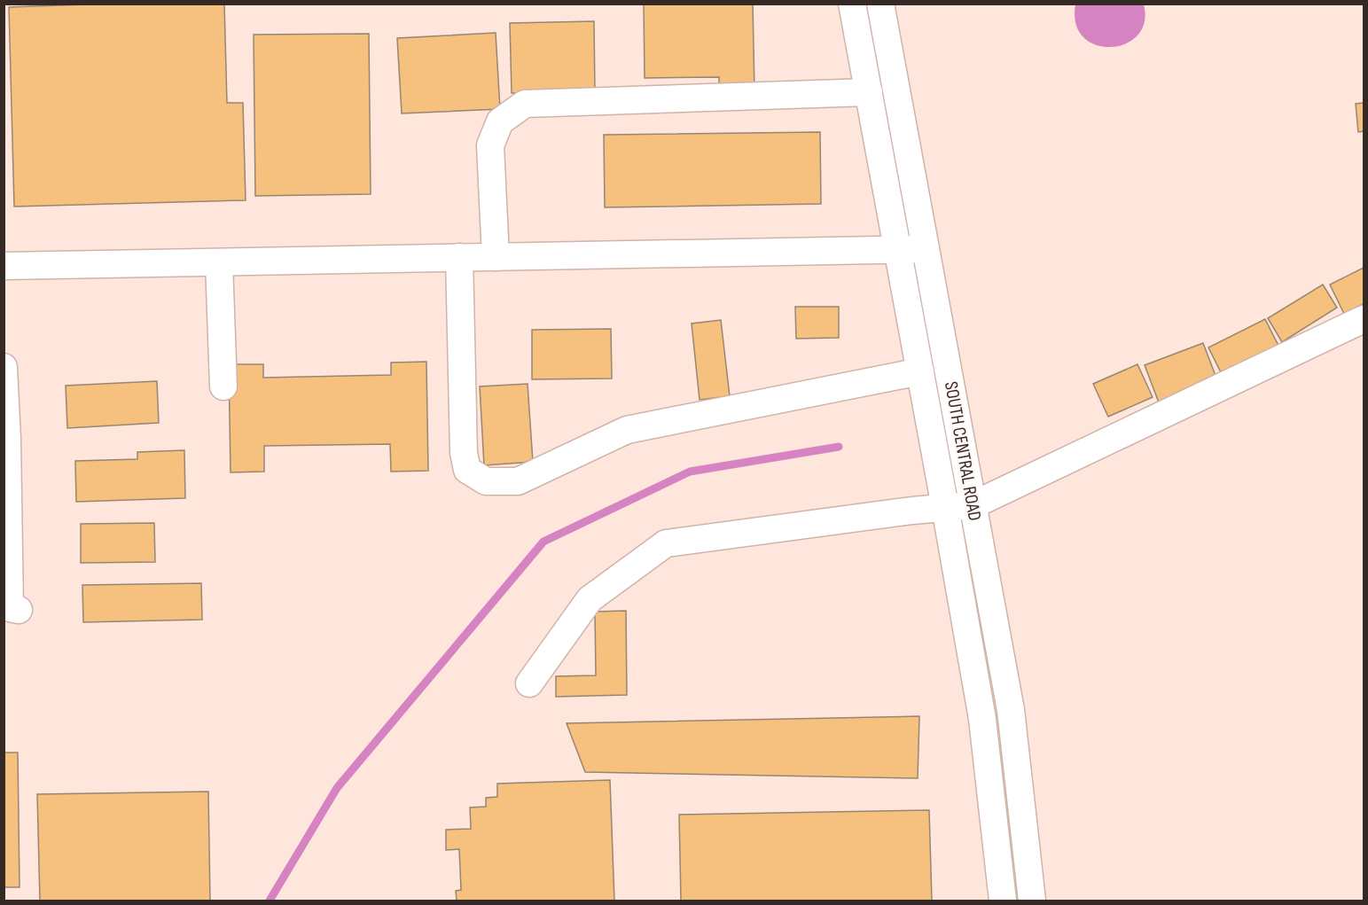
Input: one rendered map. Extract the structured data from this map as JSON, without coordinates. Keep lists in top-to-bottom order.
{
  "streets": {
    "street": ["SOUTH CENTRAL ROAD"]
  }
}
